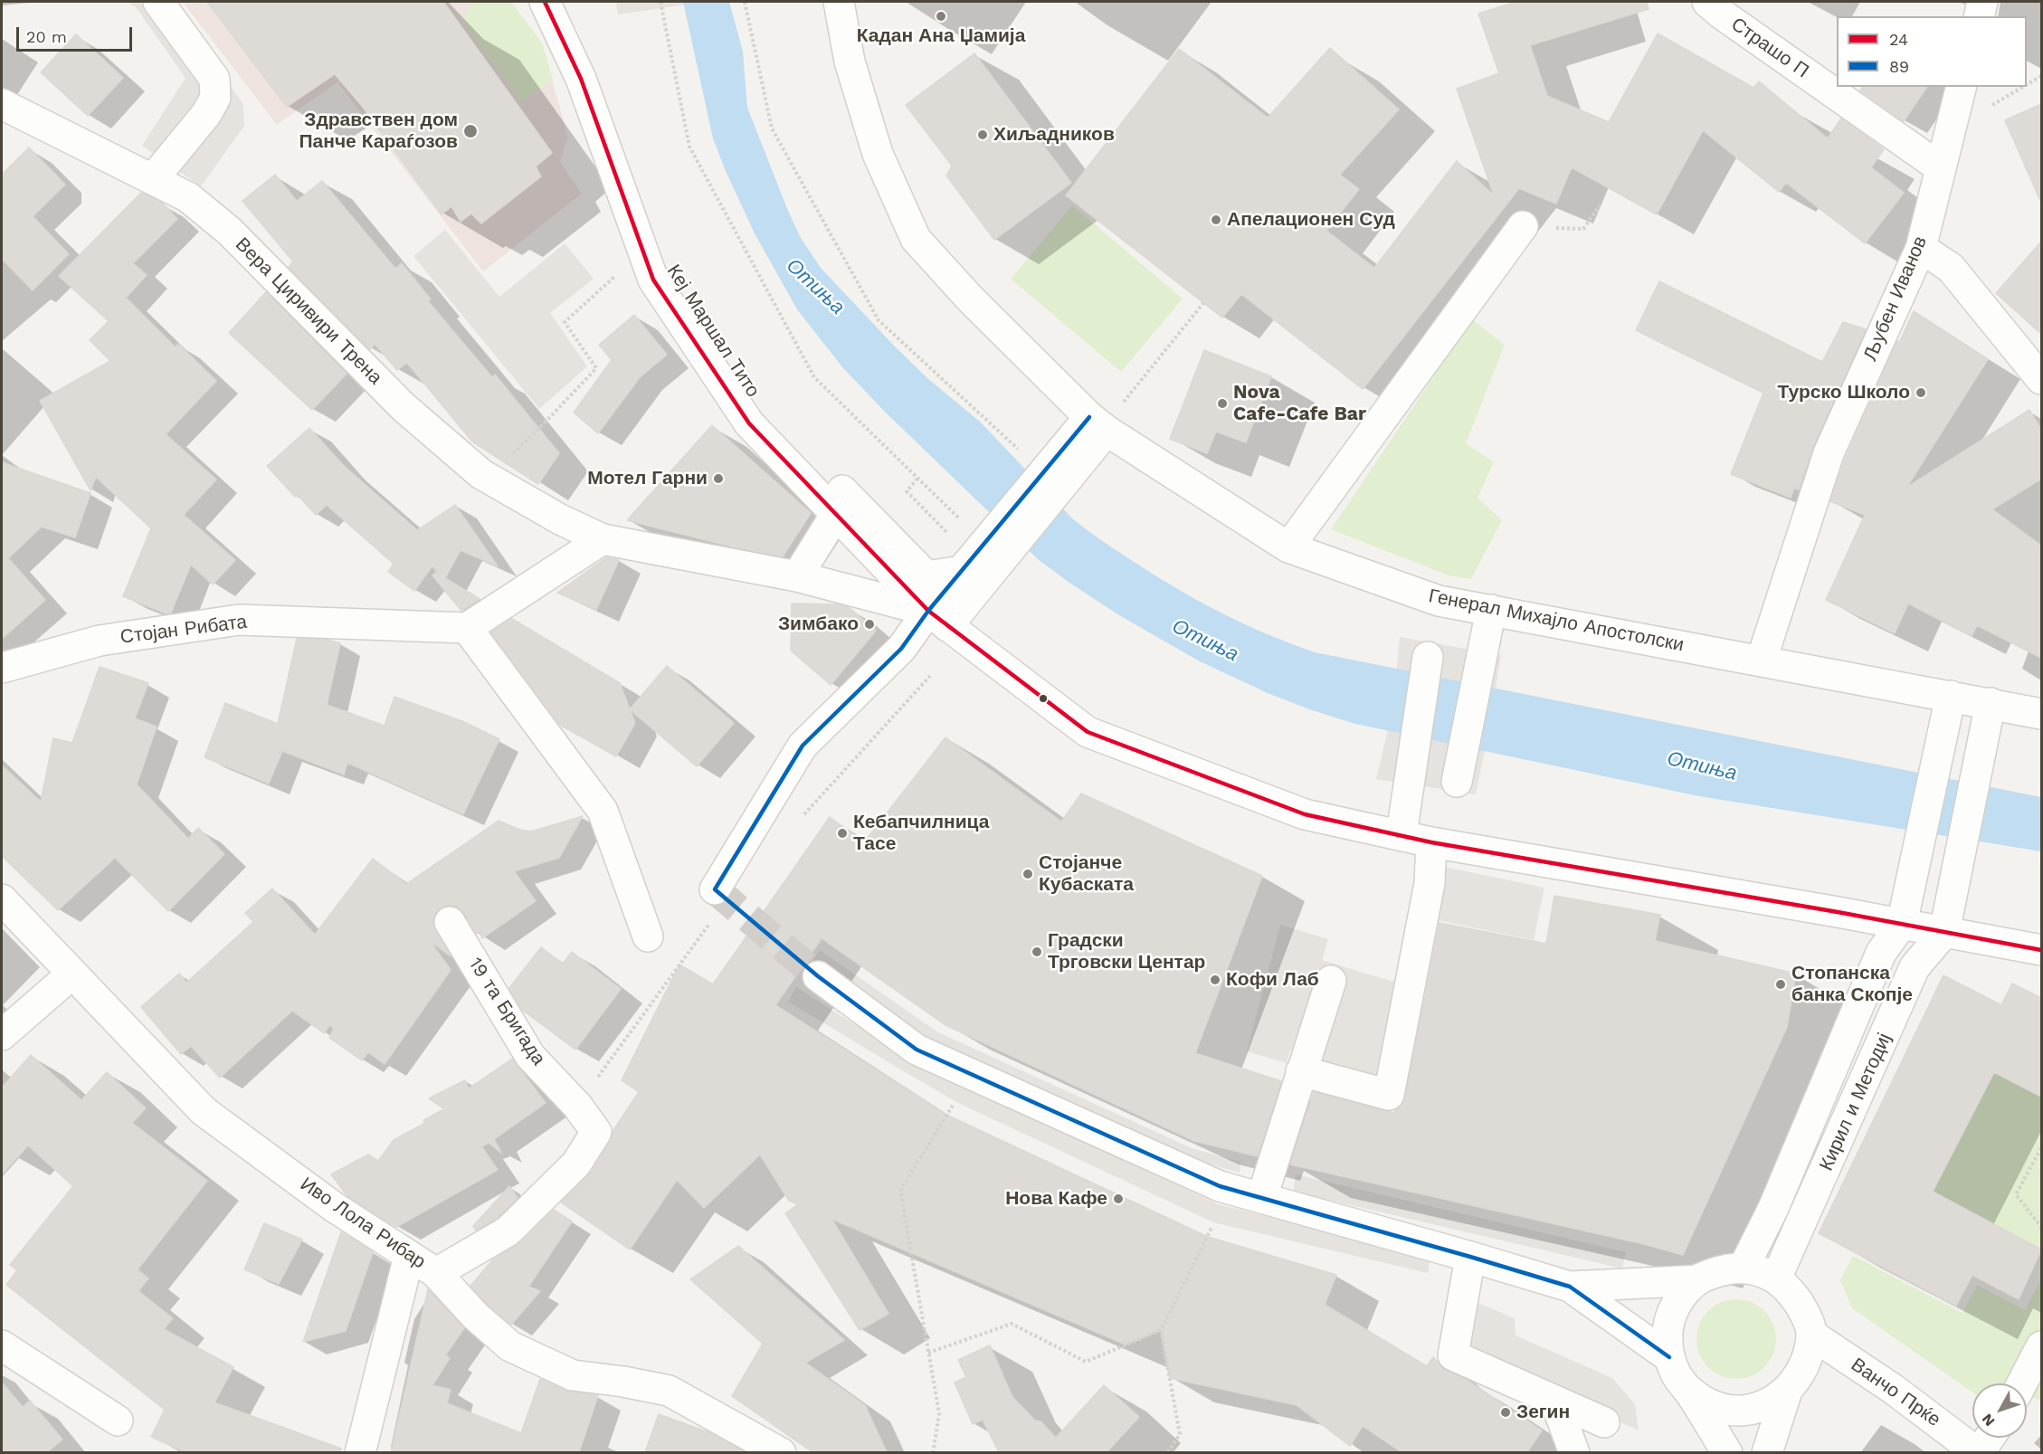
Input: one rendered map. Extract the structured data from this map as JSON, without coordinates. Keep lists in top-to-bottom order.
{
  "streets": {
    "street": [
      "Страшо П",
      "Љубен Иванов",
      "Вера Циривири Трена",
      "Кеј Маршал Тито",
      "Генерал Михајло Апостолски",
      "Стојан Рибата",
      "19 та Бригада",
      "Кирил и Методиј",
      "Иво Лола Рибар",
      "Ванчо Прќе"
    ]
  },
  "crossings": [
    ["Страшо П", "Љубен Иванов"],
    ["Љубен Иванов", "Генерал Михајло Апостолски"],
    ["Вера Циривири Трена", "Кеј Маршал Тито"],
    ["Кеј Маршал Тито", "Кирил и Методиј"],
    ["19 та Бригада", "Иво Лола Рибар"],
    ["Кирил и Методиј", "Ванчо Прќе"]
  ],
  "water": ["Отиња"],
  "places": [
    "Кадан Ана Џамија",
    "Здравствен дом Панче Караѓозов",
    "Хиљадников",
    "Апелационен Суд",
    "Турско Школо",
    "Nova Cafe-Cafe Bar",
    "Мотел Гарни",
    "Зимбако",
    "Кебапчилница Тасе",
    "Стојанче Кубаската",
    "Градски Трговски Центар",
    "Кофи Лаб",
    "Стопанска банка Скопје",
    "Нова Кафе",
    "Зегин"
  ],
  "lines": ["transit line 24", "transit line 89"],
  "legend": ["24", "89"],
  "scale_bar": "20 m",
  "north": "bottom left"
}
